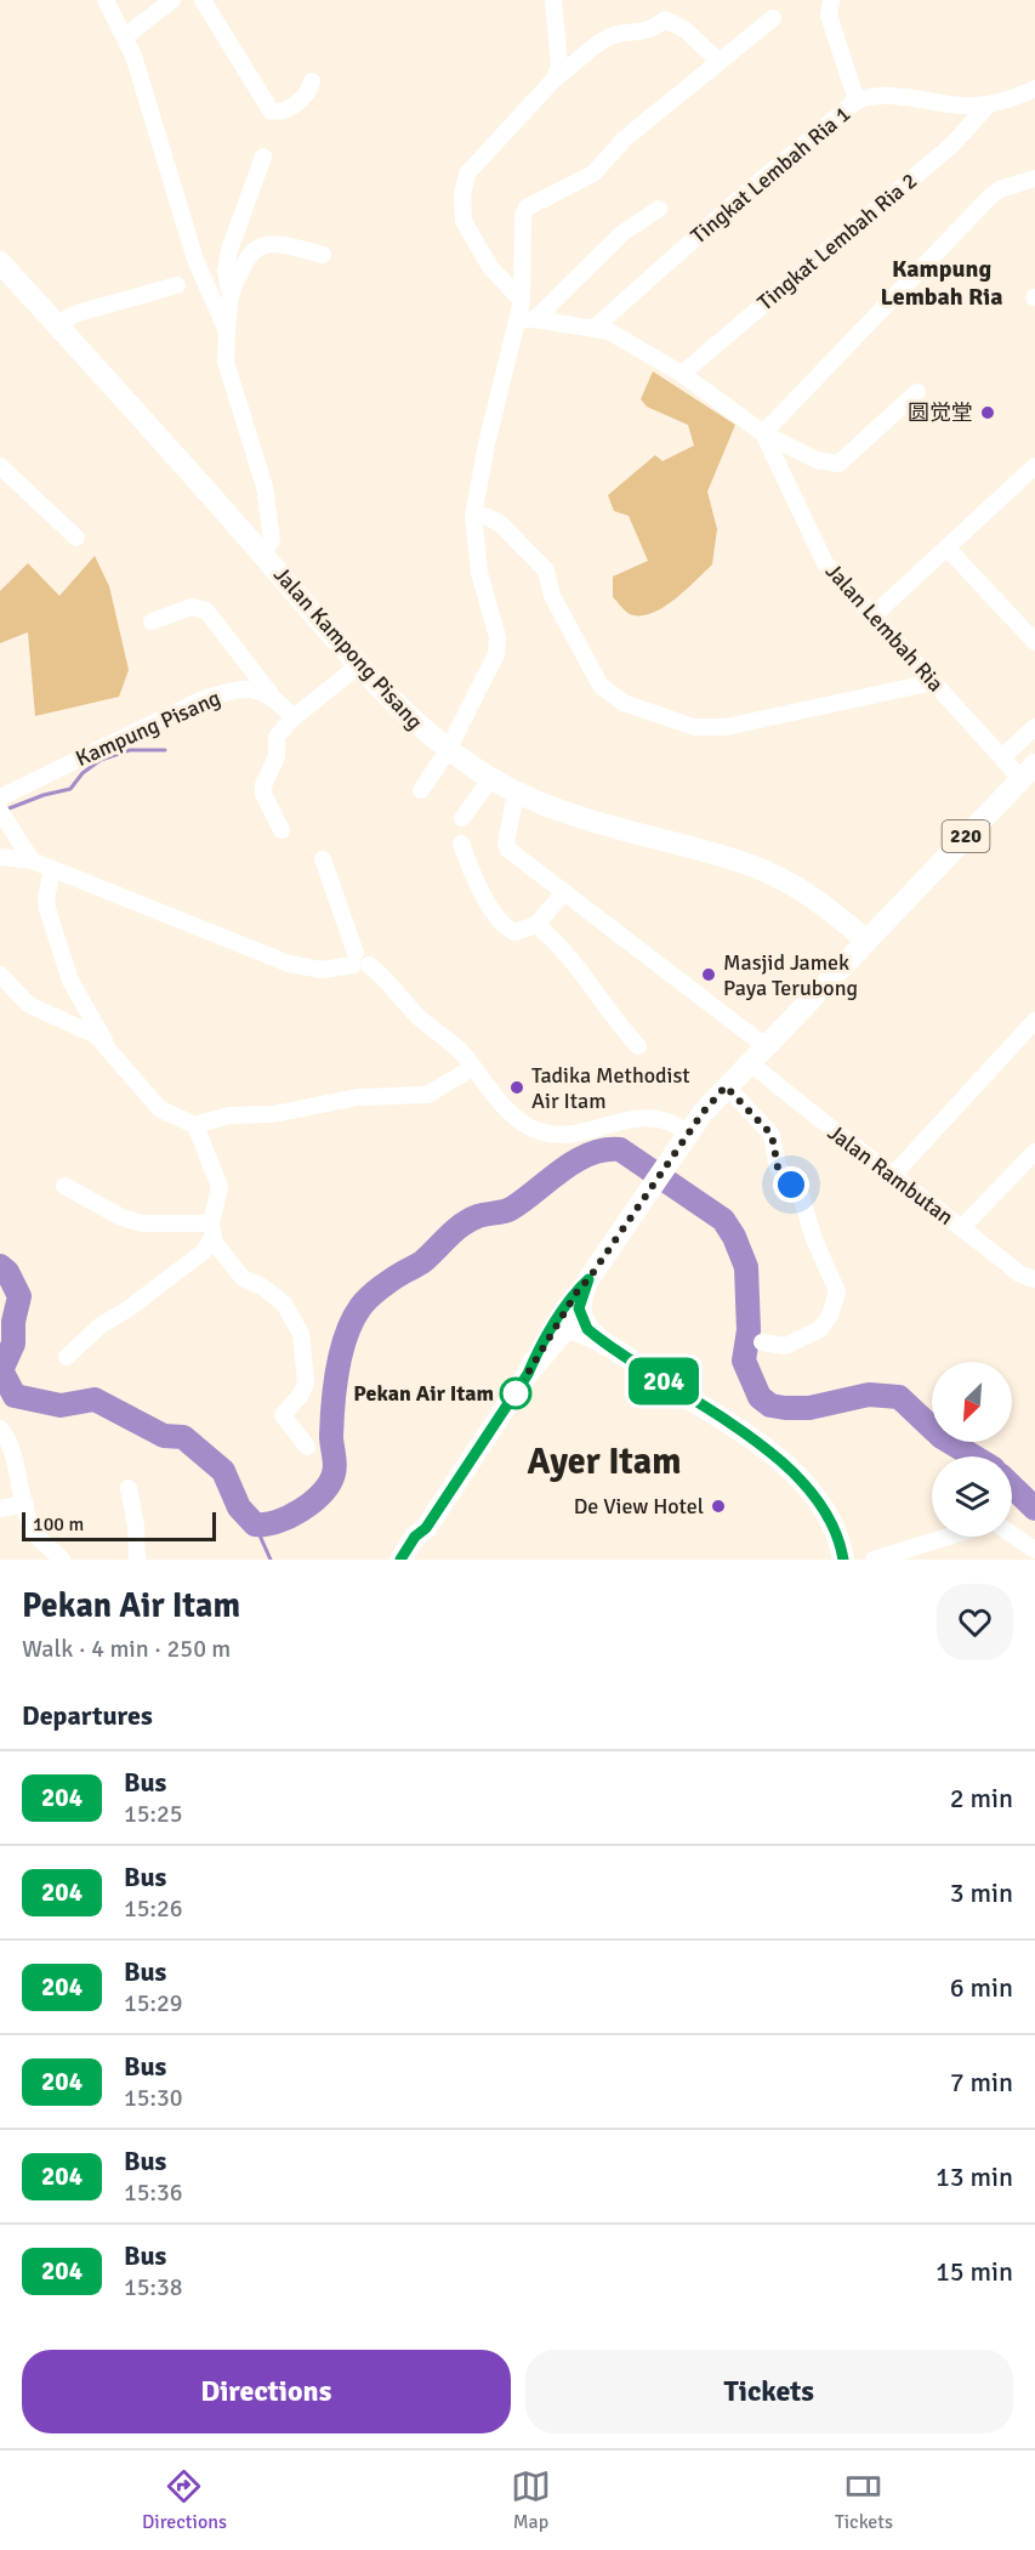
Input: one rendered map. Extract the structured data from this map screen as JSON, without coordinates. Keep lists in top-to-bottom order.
{
  "streets": {
    "main road": ["Jalan Kampong Pisang", "220"],
    "street": [
      "Tingkat Lembah Ria 1",
      "Tingkat Lembah Ria 2",
      "Jalan Lembah Ria",
      "Kampung Pisang",
      "Jalan Rambutan"
    ]
  },
  "crossings": [
    ["Tingkat Lembah Ria 1", "Tingkat Lembah Ria 2"],
    ["Tingkat Lembah Ria 1", "Jalan Lembah Ria"],
    ["Tingkat Lembah Ria 2", "Jalan Lembah Ria"],
    ["Jalan Lembah Ria", "220"],
    ["Jalan Kampong Pisang", "220"],
    ["220", "Jalan Rambutan"]
  ],
  "districts": ["Kampung Lembah Ria", "Ayer Itam"],
  "places": [
    "圆觉堂",
    "Masjid Jamek Paya Terubong",
    "Tadika Methodist Air Itam",
    "Pekan Air Itam",
    "De View Hotel"
  ],
  "lines": ["bus line 204"],
  "scale_bar": "100 m",
  "north": "bottom left",
  "page": {
    "on_map": "204",
    "scale": "100 m",
    "heading": [
      ["Pekan Air Itam", "Walk · 4 min · 250 m"],
      "Departures"
    ],
    "list": [
      {
        "mark": "204",
        "name": "Bus",
        "note": "15:25",
        "value": "2 min"
      },
      {
        "mark": "204",
        "name": "Bus",
        "note": "15:26",
        "value": "3 min"
      },
      {
        "mark": "204",
        "name": "Bus",
        "note": "15:29",
        "value": "6 min"
      },
      {
        "mark": "204",
        "name": "Bus",
        "note": "15:30",
        "value": "7 min"
      },
      {
        "mark": "204",
        "name": "Bus",
        "note": "15:36",
        "value": "13 min"
      },
      {
        "mark": "204",
        "name": "Bus",
        "note": "15:38",
        "value": "15 min"
      }
    ],
    "buttons": ["Directions", "Tickets"],
    "tabs": ["Directions", "Map", "Tickets"]
  }
}
